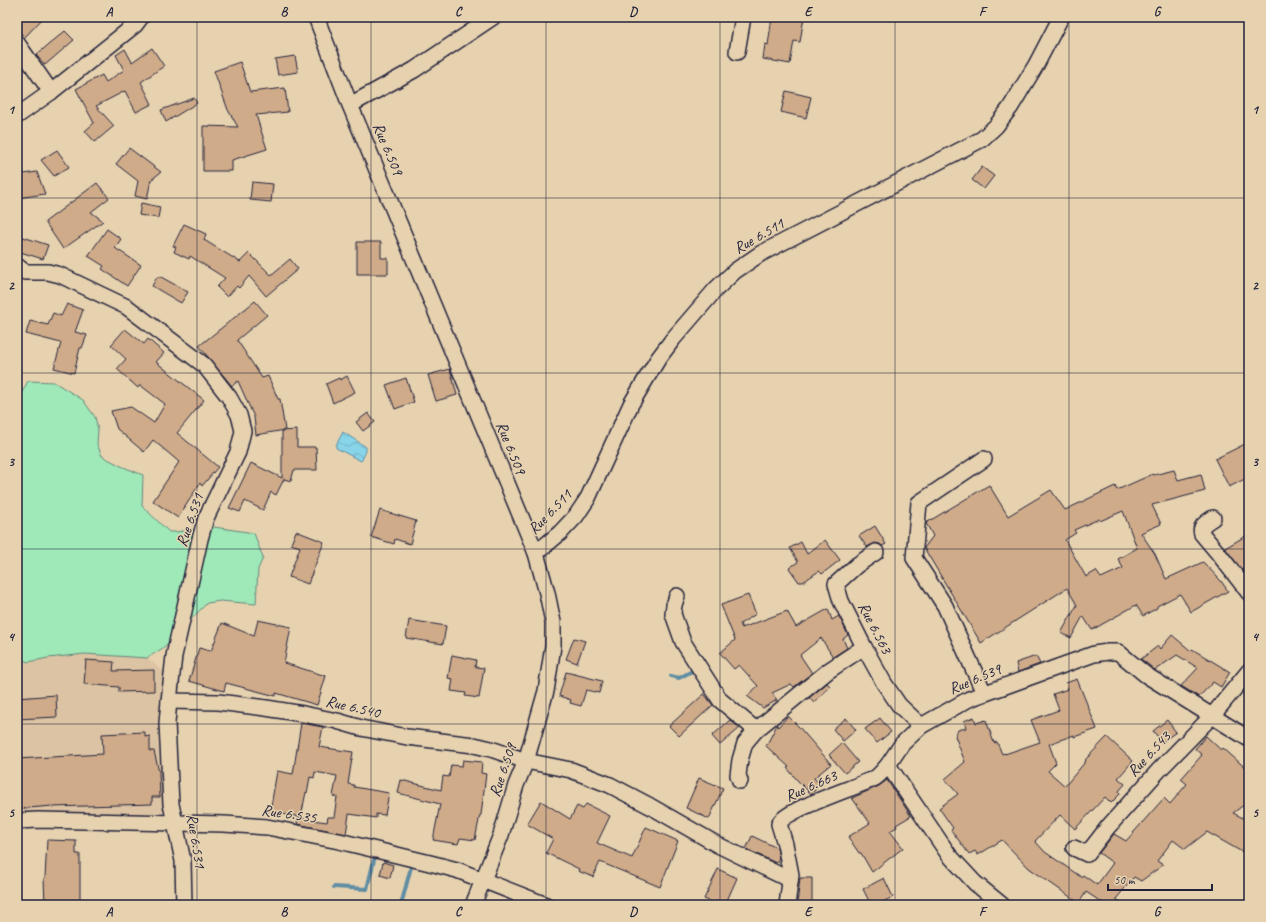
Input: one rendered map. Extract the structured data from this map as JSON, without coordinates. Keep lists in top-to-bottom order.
{
  "streets": {
    "street": [
      "Rue 6.509",
      "Rue 6.511",
      "Rue 6.531",
      "Rue 6.563",
      "Rue 6.539",
      "Rue 6.540",
      "Rue 6.543",
      "Rue 6.663",
      "Rue 6.535"
    ]
  },
  "crossings": [
    ["Rue 6.509", "Rue 6.511"],
    ["Rue 6.509", "Rue 6.540"],
    ["Rue 6.509", "Rue 6.535"],
    ["Rue 6.531", "Rue 6.540"],
    ["Rue 6.531", "Rue 6.535"],
    ["Rue 6.563", "Rue 6.539"],
    ["Rue 6.539", "Rue 6.543"],
    ["Rue 6.539", "Rue 6.663"],
    ["Rue 6.540", "Rue 6.663"]
  ],
  "scale_bar": "50 m",
  "grid": {
    "columns": [
      "A",
      "B",
      "C",
      "D",
      "E",
      "F",
      "G"
    ],
    "rows": [
      "1",
      "2",
      "3",
      "4",
      "5"
    ]
  }
}
